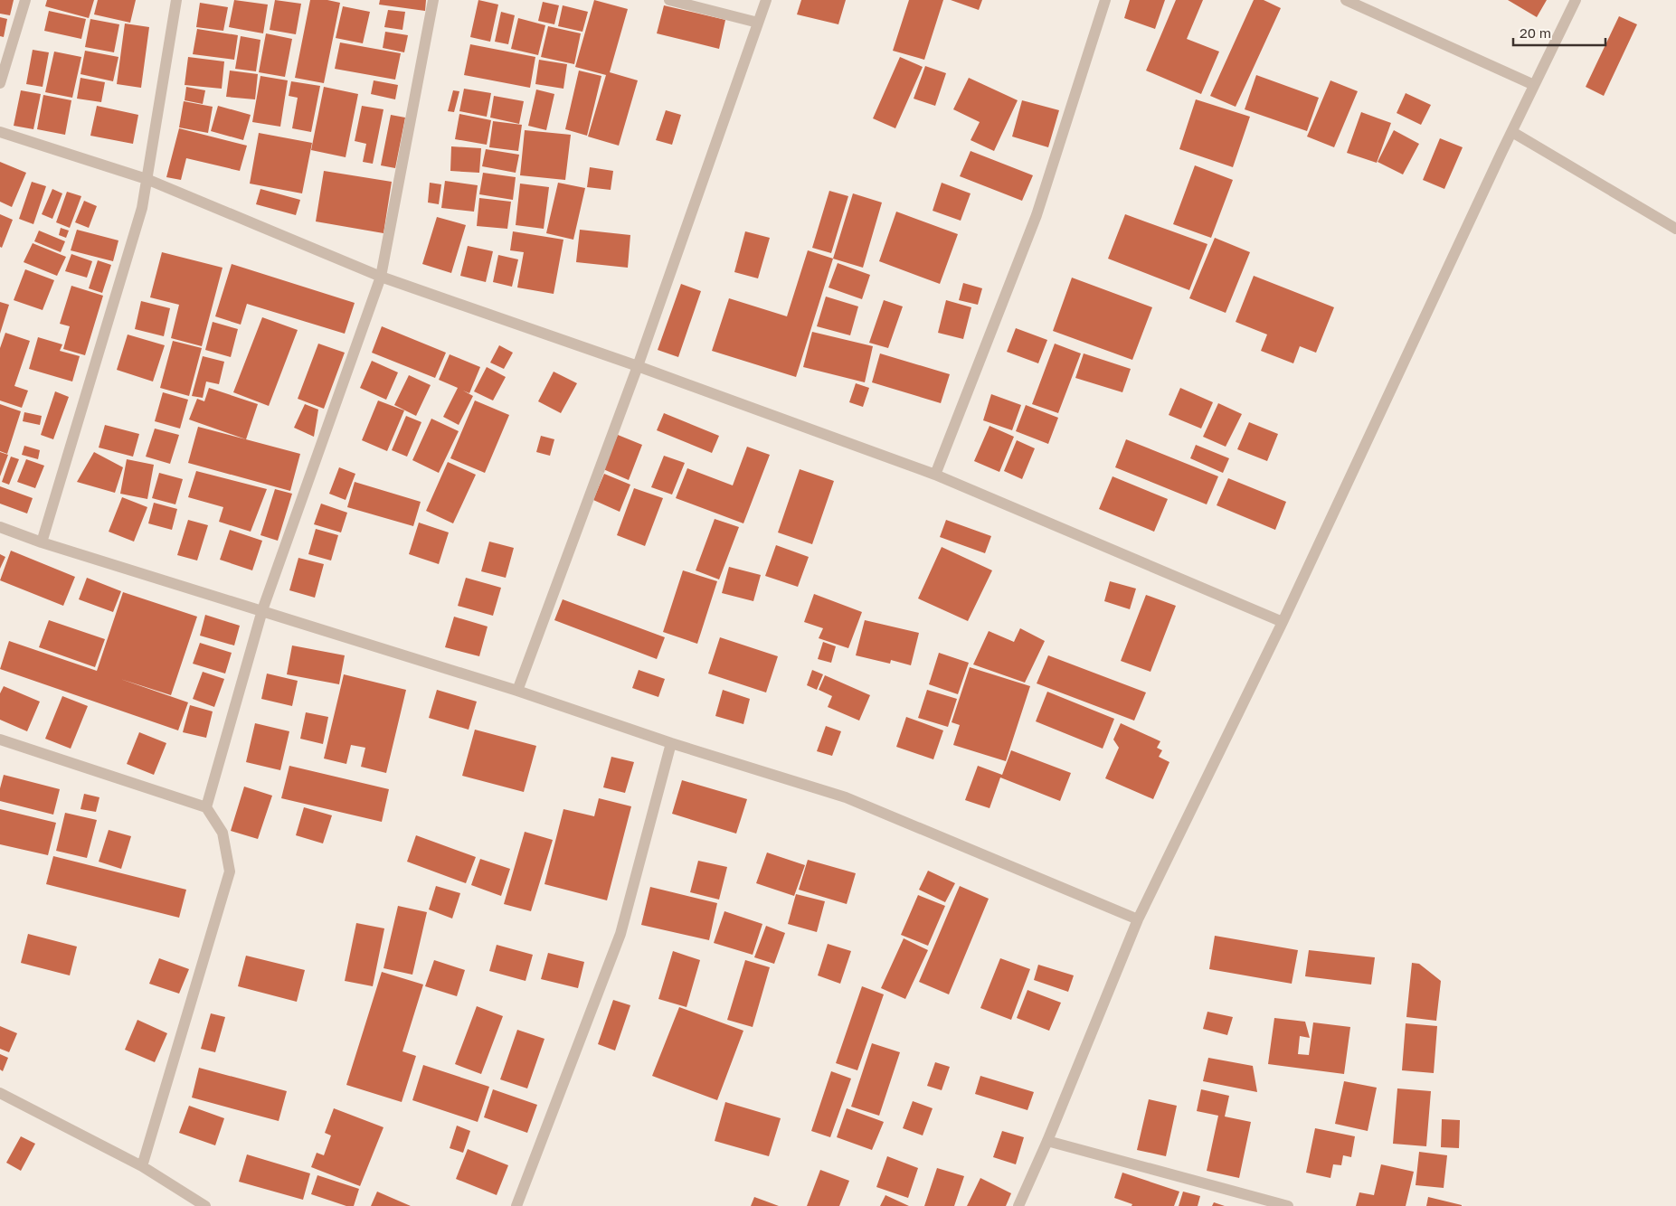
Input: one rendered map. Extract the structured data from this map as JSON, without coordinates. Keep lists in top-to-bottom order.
{
  "scale_bar": "20 m"
}
